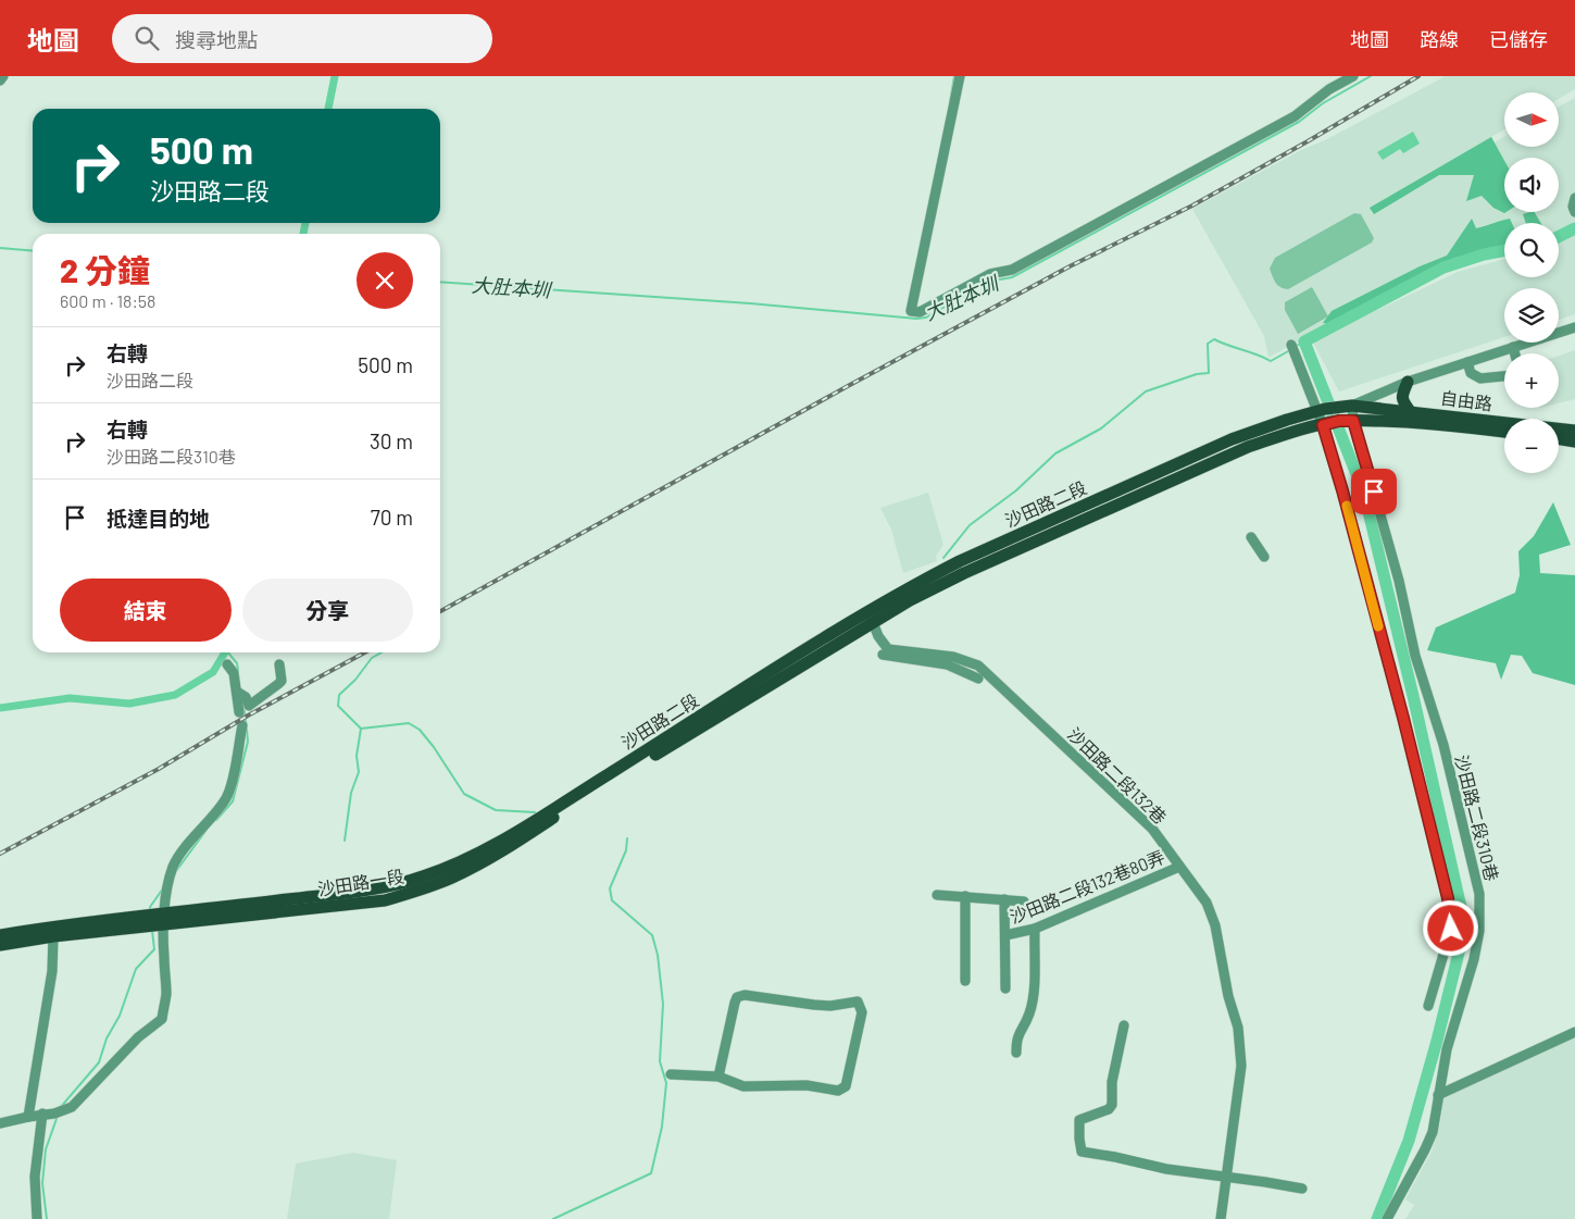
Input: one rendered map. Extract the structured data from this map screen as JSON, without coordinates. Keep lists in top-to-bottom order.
{
  "streets": {
    "main road": ["自由路", "沙田路二段", "沙田路一段"],
    "street": ["沙田路二段132巷", "沙田路二段310巷", "沙田路二段132巷80弄"]
  },
  "crossings": [
    ["自由路", "沙田路二段"],
    ["自由路", "沙田路二段310巷"],
    ["沙田路二段", "沙田路二段132巷"],
    ["沙田路二段", "沙田路二段310巷"],
    ["沙田路二段", "沙田路一段"],
    ["沙田路二段132巷", "沙田路二段132巷80弄"]
  ],
  "water": ["大肚本圳"],
  "north": "right",
  "page": {
    "header": "地圖",
    "search": "搜尋地點",
    "nav": ["地圖", "路線", "已儲存"],
    "map_buttons": ["+", "−"],
    "turn": ["500 m", "沙田路二段"],
    "heading": ["2 分鐘", "600 m · 18:58"],
    "list": [
      {
        "name": "右轉",
        "note": "沙田路二段",
        "value": "500 m"
      },
      {
        "name": "右轉",
        "note": "沙田路二段310巷",
        "value": "30 m"
      },
      {
        "name": "抵達目的地",
        "value": "70 m"
      }
    ],
    "buttons": ["結束", "分享"]
  }
}
